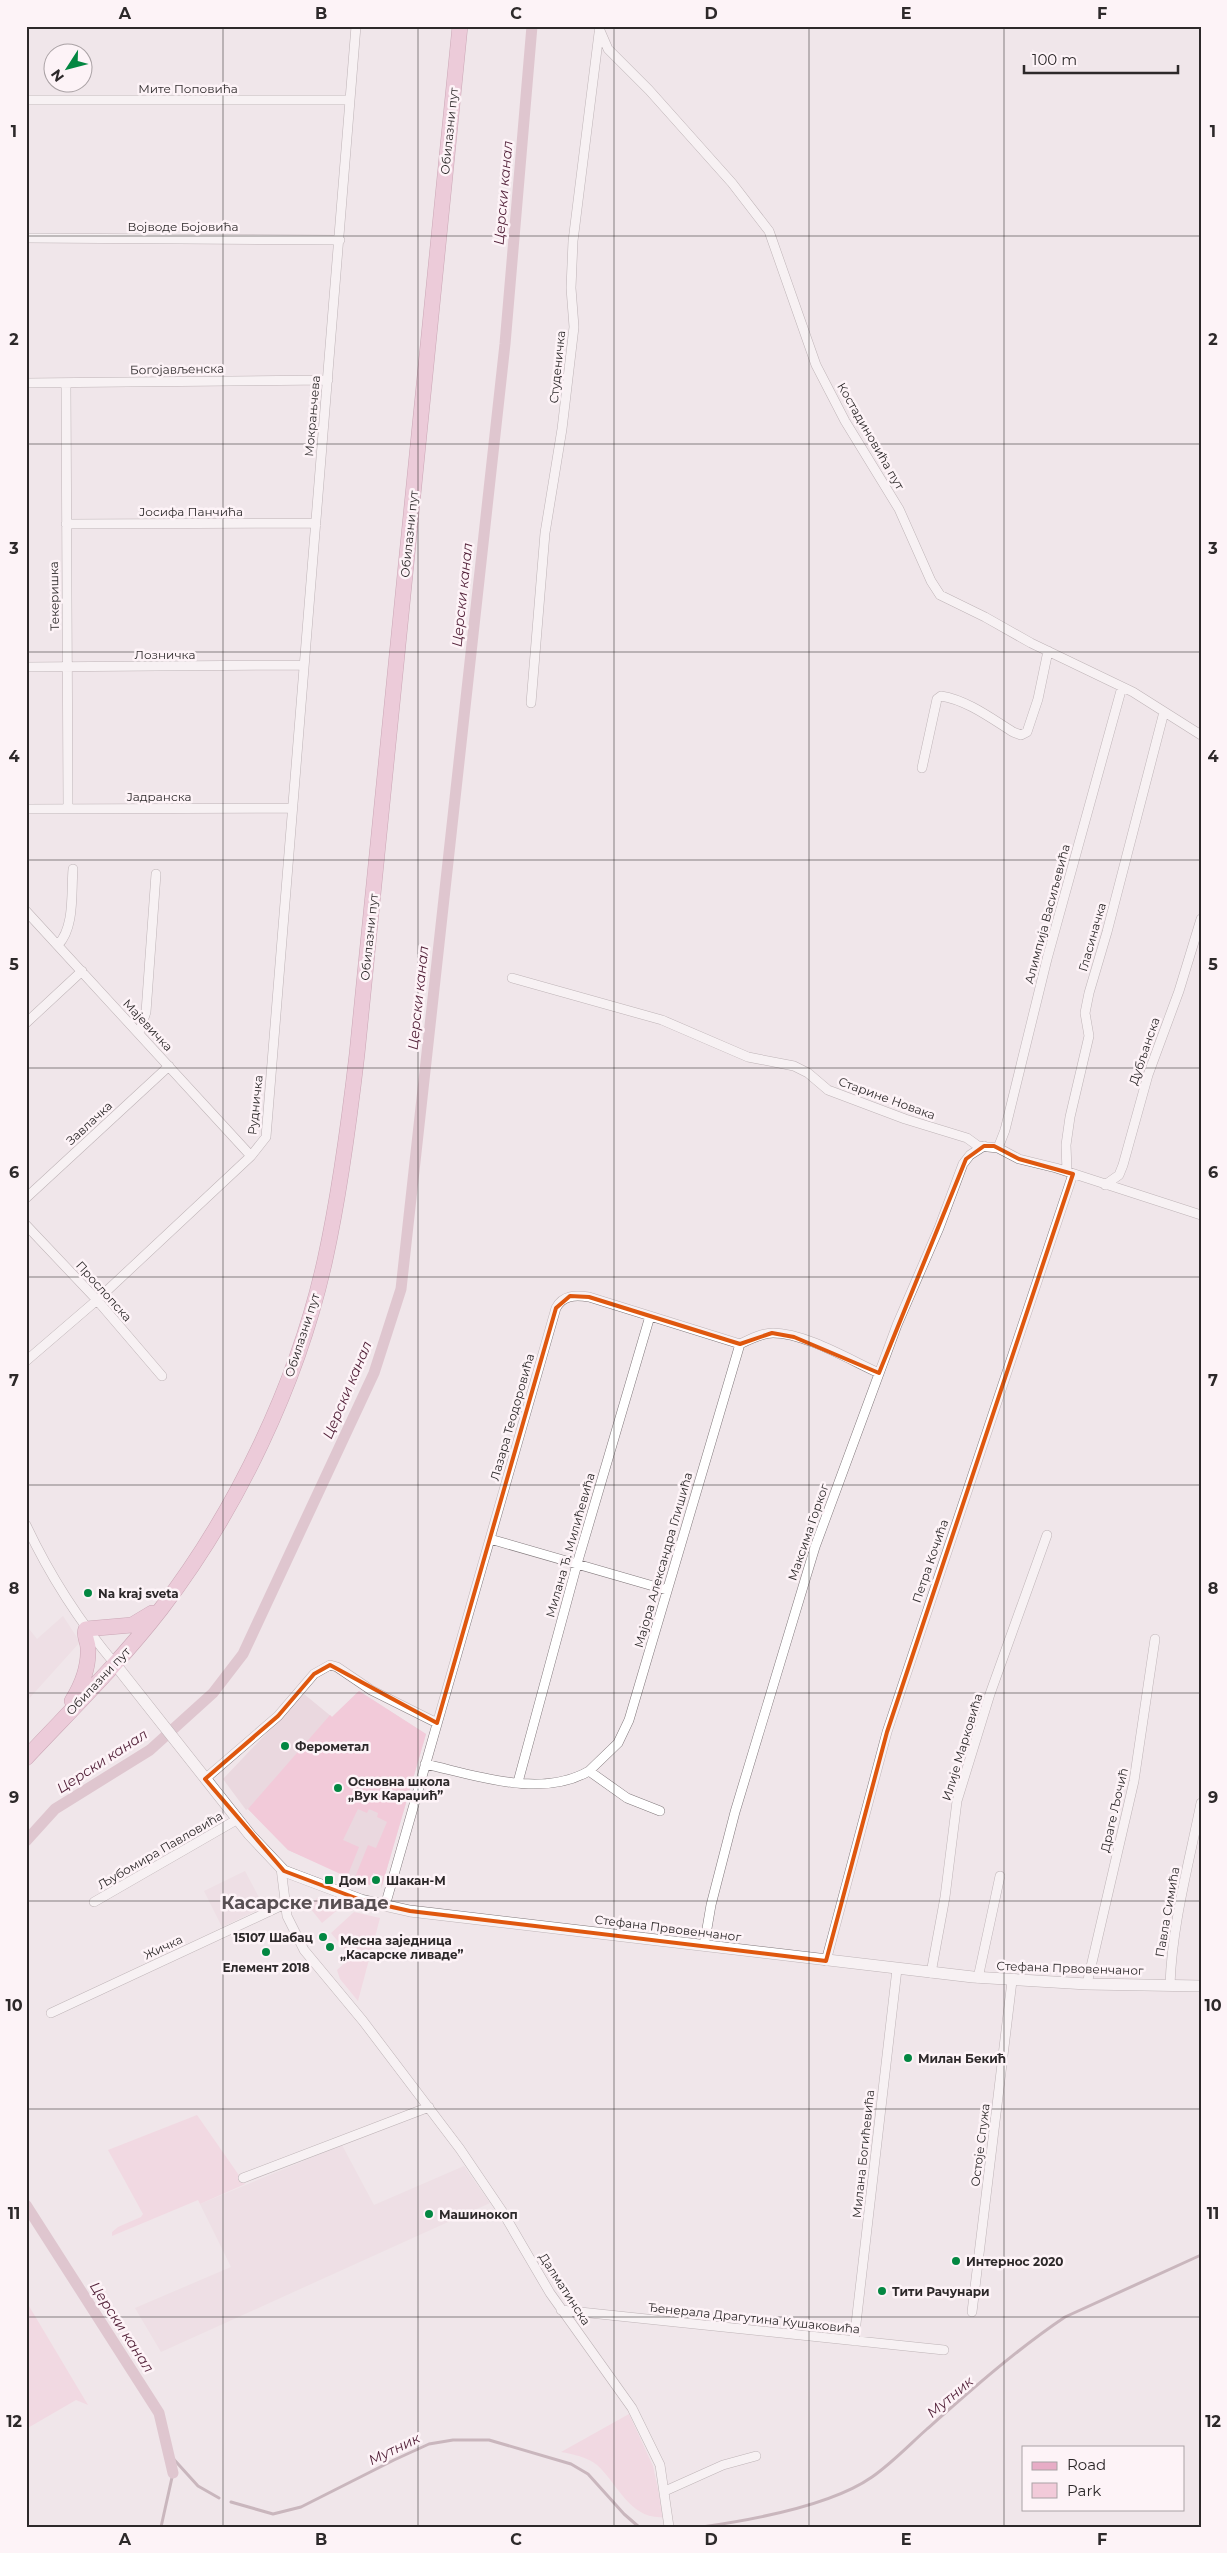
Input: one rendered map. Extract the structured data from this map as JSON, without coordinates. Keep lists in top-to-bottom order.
{
  "streets": {
    "main road": ["Обилазни пут"],
    "street": [
      "Мите Поповића",
      "Војводе Бојовића",
      "Студеничка",
      "Богојављенска",
      "Мокрањчева",
      "Костадиновића пут",
      "Јосифа Панчића",
      "Текеришка",
      "Лозничка",
      "Јадранска",
      "Алимпија Васиљевића",
      "Гласиначка",
      "Мајевичка",
      "Дубљанска",
      "Старине Новака",
      "Рудничка",
      "Завлачка",
      "Прослопска",
      "Лазара Теодоровића",
      "Максима Горког",
      "Милана Ђ. Милићевића",
      "Мајора Александра Глишића",
      "Петра Кочића",
      "Илије Марковића",
      "Драге Љочић",
      "Љубомира Павловића",
      "Павла Симића",
      "Стефана Првовенчаног",
      "Жичка",
      "Остоје Спужа",
      "Милана Богићевића",
      "Далматинска",
      "Ђенерала Драгутина Кушаковића"
    ]
  },
  "crossings": [
    ["Мите Поповића", "Мокрањчева"],
    ["Обилазни пут", "Стефана Првовенчаног"],
    ["Војводе Бојовића", "Мокрањчева"],
    ["Студеничка", "Костадиновића пут"],
    ["Богојављенска", "Мокрањчева"],
    ["Богојављенска", "Текеришка"],
    ["Мокрањчева", "Јосифа Панчића"],
    ["Мокрањчева", "Лозничка"],
    ["Мокрањчева", "Јадранска"],
    ["Мокрањчева", "Рудничка"],
    ["Костадиновића пут", "Алимпија Васиљевића"],
    ["Костадиновића пут", "Гласиначка"],
    ["Јосифа Панчића", "Текеришка"],
    ["Текеришка", "Лозничка"],
    ["Текеришка", "Јадранска"],
    ["Јадранска", "Рудничка"],
    ["Алимпија Васиљевића", "Старине Новака"],
    ["Гласиначка", "Старине Новака"],
    ["Гласиначка", "Петра Кочића"],
    ["Мајевичка", "Рудничка"],
    ["Мајевичка", "Завлачка"],
    ["Дубљанска", "Старине Новака"],
    ["Старине Новака", "Максима Горког"],
    ["Старине Новака", "Петра Кочића"],
    ["Рудничка", "Прослопска"],
    ["Лазара Теодоровића", "Милана Ђ. Милићевића"],
    ["Лазара Теодоровића", "Мајора Александра Глишића"],
    ["Лазара Теодоровића", "Стефана Првовенчаног"],
    ["Максима Горког", "Стефана Првовенчаног"],
    ["Милана Ђ. Милићевића", "Мајора Александра Глишића"],
    ["Петра Кочића", "Стефана Првовенчаног"],
    ["Илије Марковића", "Стефана Првовенчаног"],
    ["Драге Љочић", "Стефана Првовенчаног"],
    ["Љубомира Павловића", "Стефана Првовенчаног"],
    ["Павла Симића", "Стефана Првовенчаног"],
    ["Стефана Првовенчаног", "Остоје Спужа"],
    ["Стефана Првовенчаног", "Милана Богићевића"],
    ["Стефана Првовенчаног", "Далматинска"],
    ["Жичка", "Далматинска"],
    ["Милана Богићевића", "Ђенерала Драгутина Кушаковића"],
    ["Далматинска", "Ђенерала Драгутина Кушаковића"]
  ],
  "districts": ["Касарске ливаде"],
  "water": ["Церски канал", "Мутник"],
  "places": {
    "other": [
      "Na kraj sveta",
      "Ферометал",
      "Основна школа „Вук Караџић”",
      "Шакан-М",
      "15107 Шабац",
      "Месна заједница „Касарске ливаде”",
      "Елемент 2018",
      "Милан Бекић",
      "Машинокоп",
      "Интернос 2020",
      "Тити Рачунари"
    ],
    "transit": ["Дом"]
  },
  "legend": ["Road", "Park"],
  "scale_bar": "100 m",
  "north": "bottom left",
  "grid": {
    "columns": [
      "A",
      "B",
      "C",
      "D",
      "E",
      "F"
    ],
    "rows": [
      "1",
      "2",
      "3",
      "4",
      "5",
      "6",
      "7",
      "8",
      "9",
      "10",
      "11",
      "12"
    ]
  }
}
